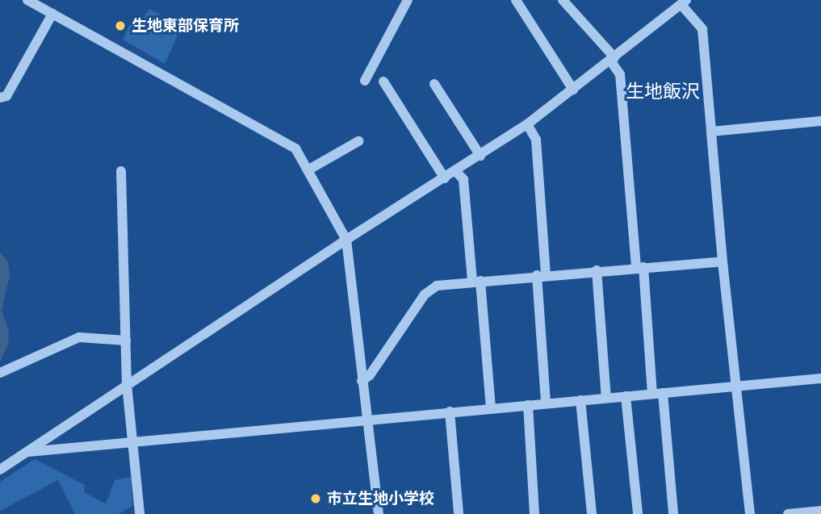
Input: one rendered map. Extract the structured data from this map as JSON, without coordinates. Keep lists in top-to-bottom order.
{
  "districts": ["生地飯沢"],
  "places": ["生地東部保育所", "市立生地小学校"]
}
